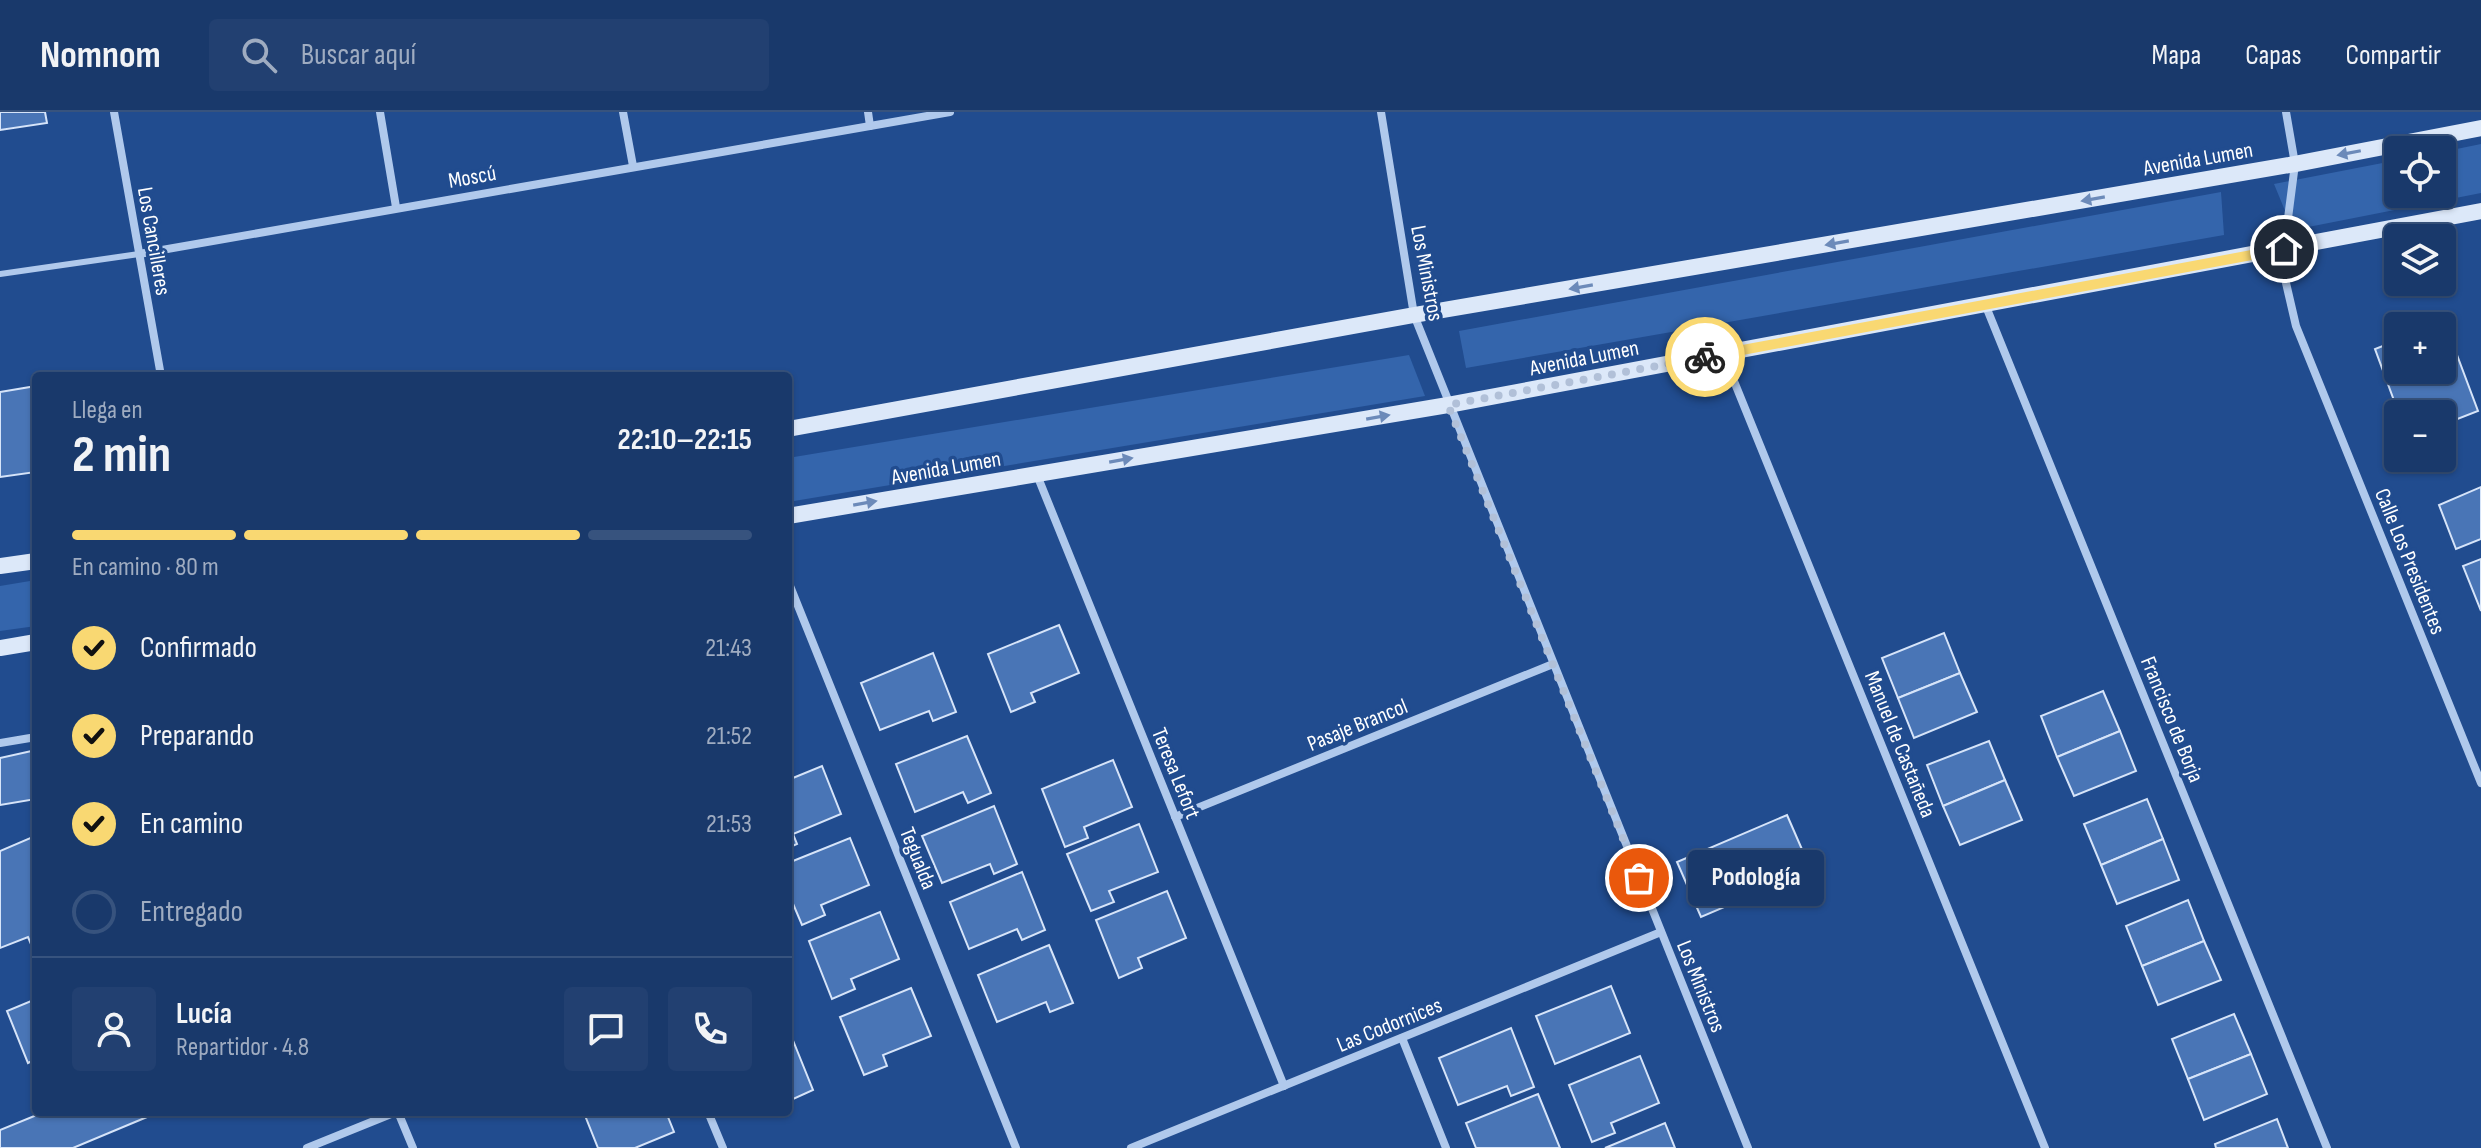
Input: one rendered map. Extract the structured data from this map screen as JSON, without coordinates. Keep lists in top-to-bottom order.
{
  "streets": {
    "street": [
      "Avenida Lumen",
      "Moscú",
      "Los Cancilleres",
      "Los Ministros",
      "Calle Los Presidentes",
      "Francisco de Borja",
      "Pasaje Brancol",
      "Manuel de Castañeda",
      "Teresa Lefort",
      "Tegualda",
      "Las Codornices"
    ]
  },
  "crossings": [
    ["Avenida Lumen", "Los Ministros"],
    ["Avenida Lumen", "Calle Los Presidentes"],
    ["Avenida Lumen", "Francisco de Borja"],
    ["Avenida Lumen", "Manuel de Castañeda"],
    ["Avenida Lumen", "Teresa Lefort"],
    ["Moscú", "Los Cancilleres"],
    ["Los Ministros", "Pasaje Brancol"],
    ["Los Ministros", "Las Codornices"],
    ["Pasaje Brancol", "Teresa Lefort"],
    ["Teresa Lefort", "Las Codornices"]
  ],
  "places": ["Podología"],
  "page": {
    "header": "Nomnom",
    "search": "Buscar aquí",
    "nav": ["Mapa", "Capas", "Compartir"],
    "map_buttons": ["+", "−"],
    "heading": ["2 min", "Llega en", "22:10–22:15"],
    "panel": ["Lucía", "Repartidor · 4.8"],
    "bar": "En camino · 80 m",
    "list": [
      ["Confirmado", "21:43"],
      ["Preparando", "21:52"],
      ["En camino", "21:53"],
      "Entregado"
    ],
    "bubble": "Podología"
  }
}
